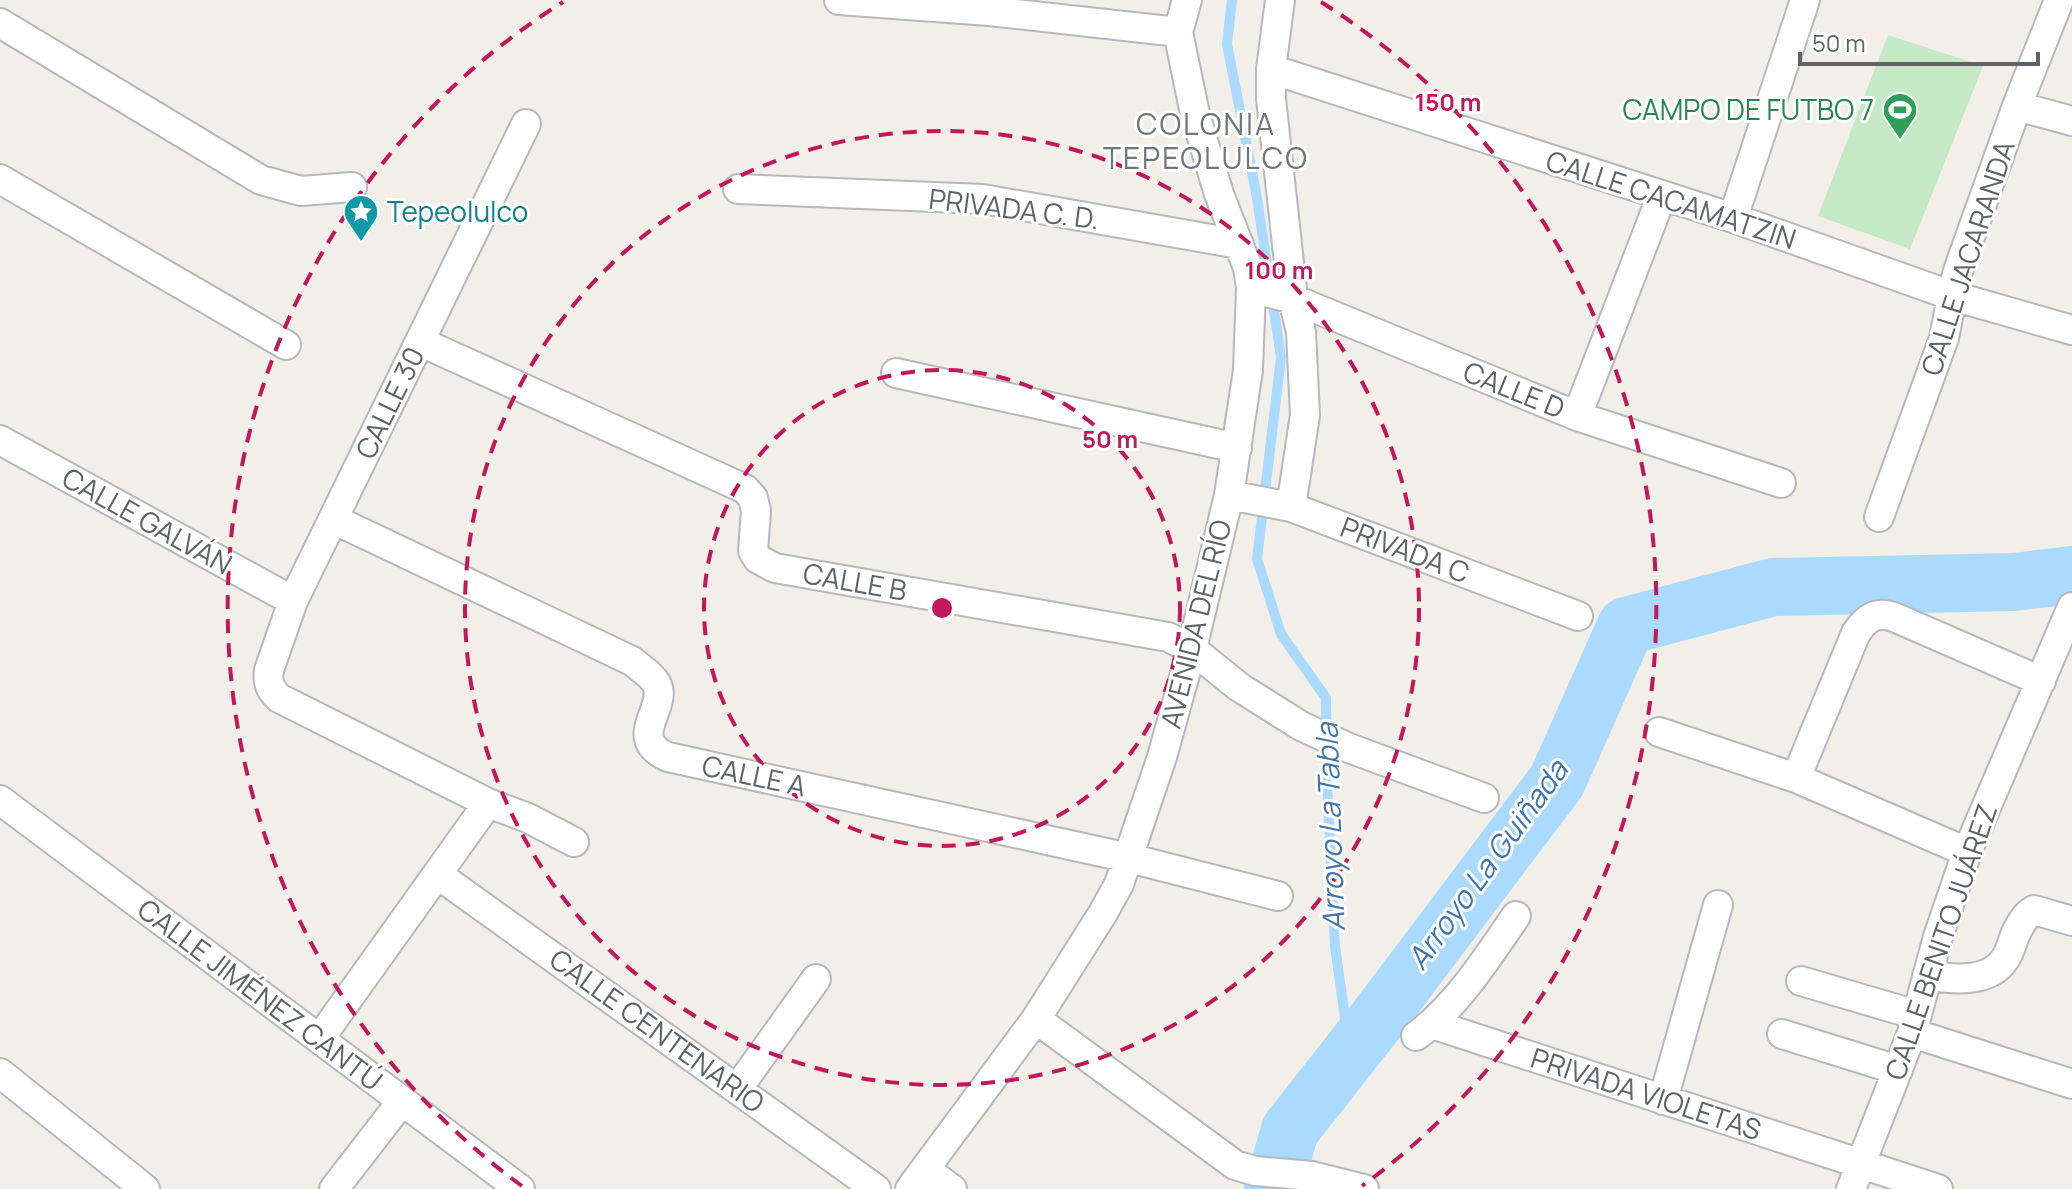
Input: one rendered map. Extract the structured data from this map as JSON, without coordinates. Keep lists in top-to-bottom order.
{
  "streets": {
    "street": [
      "CALLE CACAMATZIN",
      "PRIVADA C. D.",
      "CALLE JACARANDA",
      "CALLE D",
      "CALLE 30",
      "CALLE GALVÁN",
      "PRIVADA C",
      "CALLE B",
      "AVENIDA DEL RÍO",
      "CALLE A",
      "CALLE BENITO JUÁREZ",
      "CALLE JIMÉNEZ CANTÚ",
      "CALLE CENTENARIO",
      "PRIVADA VIOLETAS"
    ]
  },
  "crossings": [
    ["CALLE CACAMATZIN", "CALLE JACARANDA"],
    ["PRIVADA C. D.", "AVENIDA DEL RÍO"],
    ["CALLE D", "AVENIDA DEL RÍO"],
    ["CALLE 30", "CALLE GALVÁN"],
    ["CALLE 30", "CALLE B"],
    ["CALLE 30", "CALLE A"],
    ["PRIVADA C", "AVENIDA DEL RÍO"],
    ["CALLE B", "AVENIDA DEL RÍO"],
    ["AVENIDA DEL RÍO", "CALLE A"],
    ["CALLE BENITO JUÁREZ", "PRIVADA VIOLETAS"]
  ],
  "districts": ["COLONIA TEPEOLULCO"],
  "water": ["Arroyo La Tabla", "Arroyo La Guiñada"],
  "places": {
    "sports": ["CAMPO DE FUTBO 7"],
    "place": ["Tepeolulco"]
  },
  "scale_bar": "50 m",
  "rings": ["150 m", "100 m", "50 m"]
}
